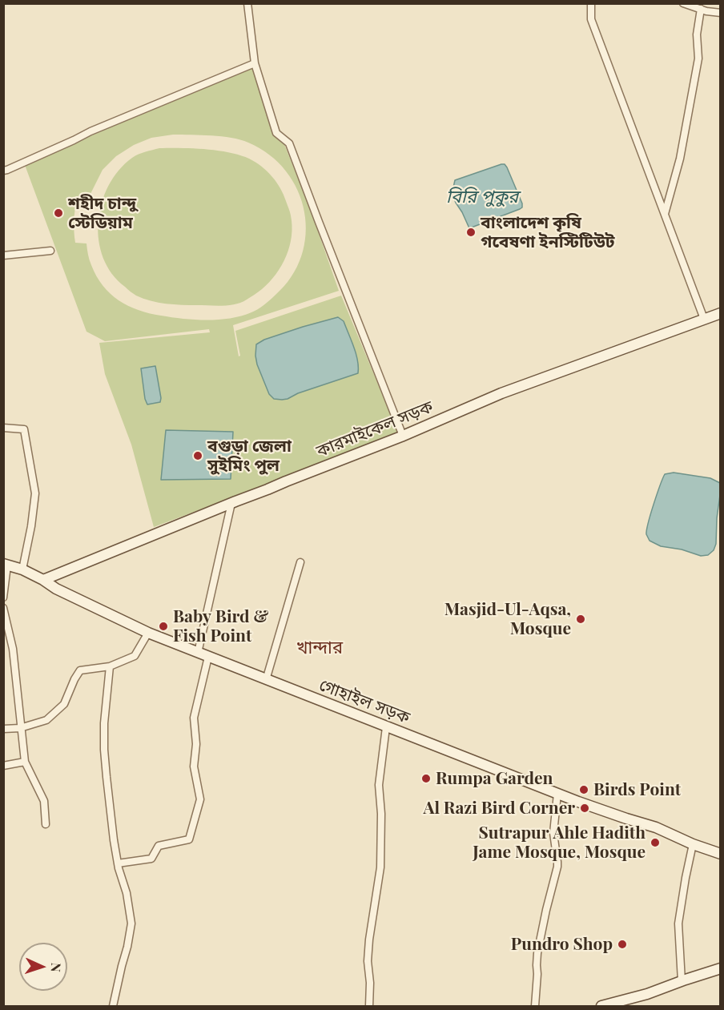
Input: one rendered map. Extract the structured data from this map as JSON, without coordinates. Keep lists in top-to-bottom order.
{
  "streets": {
    "street": ["কারমাইকেল সড়ক", "গোহাইল সড়ক"]
  },
  "crossings": [
    ["কারমাইকেল সড়ক", "গোহাইল সড়ক"]
  ],
  "districts": ["খান্দার"],
  "water": ["বিরি পুকুর"],
  "places": [
    "শহীদ চান্দু স্টেডিয়াম",
    "বাংলাদেশ কৃষি গবেষণা ইনস্টিটিউট",
    "বগুড়া জেলা সুইমিং পুল",
    "Masjid-Ul-Aqsa, Mosque",
    "Baby Bird & Fish Point",
    "Rumpa Garden",
    "Birds Point",
    "Al Razi Bird Corner",
    "Sutrapur Ahle Hadith Jame Mosque, Mosque",
    "Pundro Shop"
  ],
  "north": "right"
}
